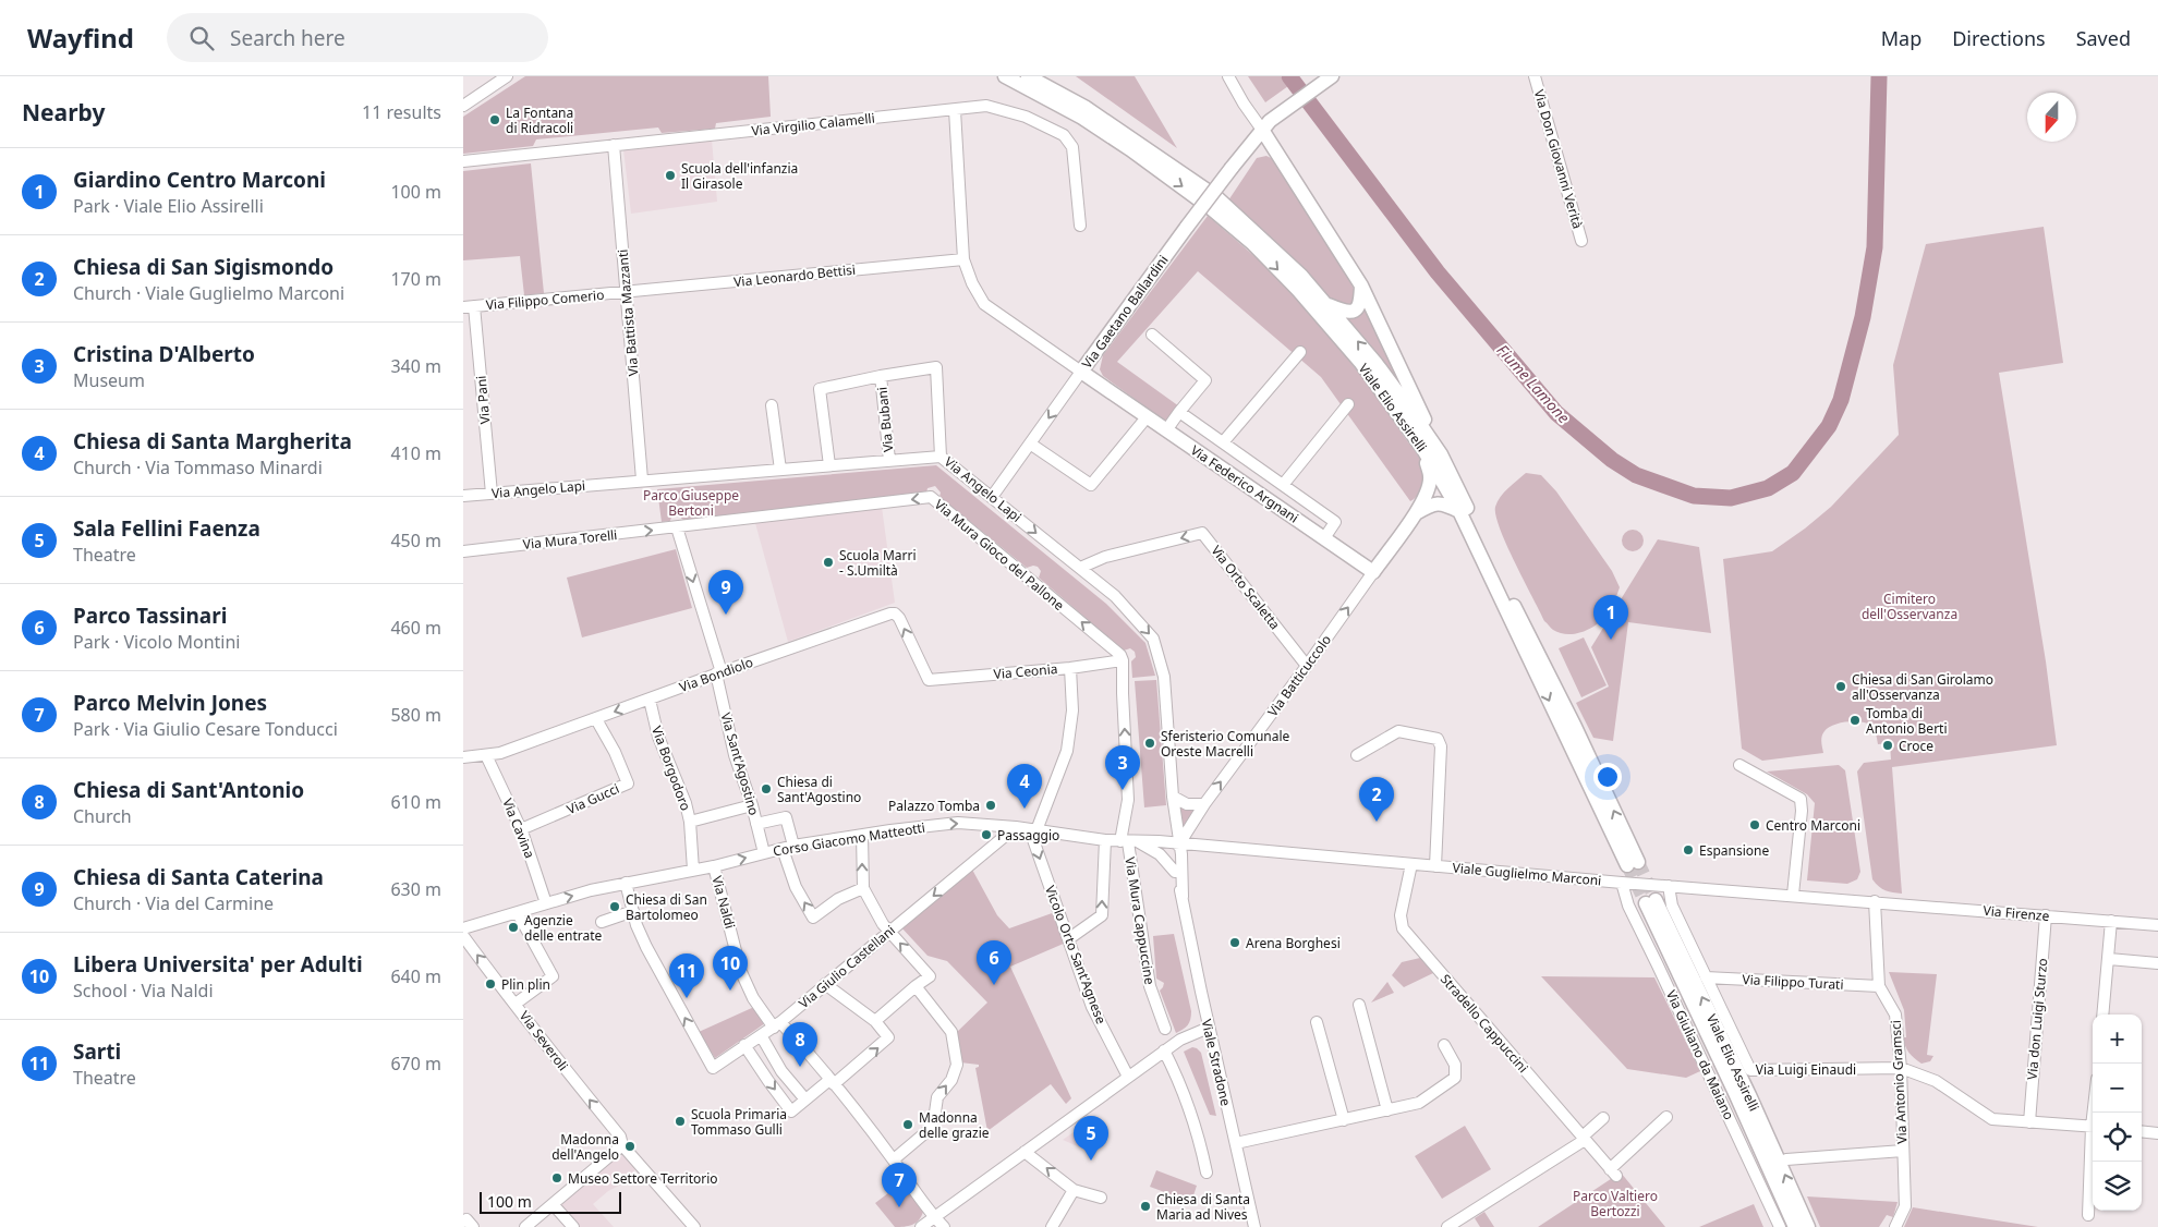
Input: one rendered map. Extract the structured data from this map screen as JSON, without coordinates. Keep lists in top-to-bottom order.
{
  "streets": {
    "main road": ["Via Gaetano Ballardini", "Viale Elio Assirelli", "Via Federico Argnani"],
    "street": [
      "Via Virgilio Calamelli",
      "Via Don Giovanni Verità",
      "Via Leonardo Bettisi",
      "Via Filippo Comerio",
      "Via Battista Mazzanti",
      "Via Pani",
      "Via Bubani",
      "Via Angelo Lapi",
      "Via Mura Torelli",
      "Via Mura Gioco del Pallone",
      "Via Orto Scaletta",
      "Via Ceonia",
      "Via Bondiolo",
      "Via Batticuccolo",
      "Via Sant'Agostino",
      "Via Borgodoro",
      "Via Gucci",
      "Via Cavina",
      "Corso Giacomo Matteotti",
      "Viale Guglielmo Marconi",
      "Via Naldi",
      "Via Firenze",
      "Via Mura Cappuccine",
      "Vicolo Orto Sant'Agnese",
      "Via Giulio Castellani",
      "Via Filippo Turati",
      "Via don Luigi Sturzo",
      "Stradello Cappuccini",
      "Via Severoli",
      "Via Giuliano da Maiano",
      "Viale Stradone",
      "Via Luigi Einaudi",
      "Via Antonio Gramsci"
    ]
  },
  "crossings": [
    ["Via Virgilio Calamelli", "Via Battista Mazzanti"],
    ["Via Leonardo Bettisi", "Via Filippo Comerio"],
    ["Via Leonardo Bettisi", "Via Battista Mazzanti"],
    ["Via Filippo Comerio", "Via Battista Mazzanti"],
    ["Via Filippo Comerio", "Via Pani"],
    ["Via Gaetano Ballardini", "Via Federico Argnani"],
    ["Via Gaetano Ballardini", "Via Angelo Lapi"],
    ["Via Battista Mazzanti", "Via Angelo Lapi"],
    ["Via Pani", "Via Angelo Lapi"],
    ["Via Bubani", "Via Angelo Lapi"],
    ["Via Federico Argnani", "Via Batticuccolo"],
    ["Via Angelo Lapi", "Via Orto Scaletta"],
    ["Via Angelo Lapi", "Via Batticuccolo"],
    ["Via Angelo Lapi", "Corso Giacomo Matteotti"],
    ["Via Angelo Lapi", "Viale Guglielmo Marconi"],
    ["Via Mura Torelli", "Via Mura Gioco del Pallone"],
    ["Via Mura Torelli", "Via Sant'Agostino"],
    ["Via Mura Gioco del Pallone", "Via Ceonia"],
    ["Via Mura Gioco del Pallone", "Via Sant'Agostino"],
    ["Via Orto Scaletta", "Via Batticuccolo"],
    ["Via Ceonia", "Via Bondiolo"],
    ["Via Bondiolo", "Via Sant'Agostino"],
    ["Via Bondiolo", "Via Borgodoro"],
    ["Via Bondiolo", "Via Gucci"],
    ["Via Bondiolo", "Via Cavina"],
    ["Via Batticuccolo", "Corso Giacomo Matteotti"],
    ["Via Batticuccolo", "Viale Guglielmo Marconi"],
    ["Via Sant'Agostino", "Corso Giacomo Matteotti"],
    ["Via Borgodoro", "Corso Giacomo Matteotti"],
    ["Via Gucci", "Via Cavina"],
    ["Via Cavina", "Corso Giacomo Matteotti"],
    ["Corso Giacomo Matteotti", "Viale Guglielmo Marconi"],
    ["Corso Giacomo Matteotti", "Via Naldi"],
    ["Corso Giacomo Matteotti", "Via Mura Cappuccine"],
    ["Corso Giacomo Matteotti", "Vicolo Orto Sant'Agnese"],
    ["Corso Giacomo Matteotti", "Via Giulio Castellani"],
    ["Viale Guglielmo Marconi", "Via Firenze"],
    ["Viale Guglielmo Marconi", "Stradello Cappuccini"],
    ["Viale Guglielmo Marconi", "Via Giuliano da Maiano"],
    ["Viale Guglielmo Marconi", "Via Luigi Einaudi"],
    ["Viale Guglielmo Marconi", "Via Antonio Gramsci"],
    ["Via Naldi", "Via Giulio Castellani"],
    ["Via Firenze", "Via don Luigi Sturzo"],
    ["Via Firenze", "Via Antonio Gramsci"],
    ["Via Filippo Turati", "Via Luigi Einaudi"],
    ["Via Filippo Turati", "Via Antonio Gramsci"],
    ["Via Luigi Einaudi", "Via Antonio Gramsci"]
  ],
  "one_way": [
    "Via Angelo Lapi",
    "Via Mura Torelli",
    "Via Mura Gioco del Pallone",
    "Via Orto Scaletta",
    "Via Bondiolo",
    "Via Batticuccolo",
    "Via Sant'Agostino",
    "Corso Giacomo Matteotti",
    "Via Severoli"
  ],
  "water": ["Fiume Lamone"],
  "parks": ["Parco Giuseppe Bertoni", "Cimitero dell'Osservanza", "Parco Valtiero Bertozzi"],
  "places": [
    "La Fontana di Ridracoli",
    "Scuola dell'infanzia Il Girasole",
    "Scuola Marri - S.Umiltà",
    "Chiesa di San Girolamo all'Osservanza",
    "Tomba di Antonio Berti",
    "Sferisterio Comunale Oreste Macrelli",
    "Croce",
    "Chiesa di Sant'Agostino",
    "Palazzo Tomba",
    "Centro Marconi",
    "Passaggio",
    "Espansione",
    "Chiesa di San Bartolomeo",
    "Agenzie delle entrate",
    "Arena Borghesi",
    "Plin plin",
    "Scuola Primaria Tommaso Gulli",
    "Madonna delle grazie",
    "Madonna dell'Angelo",
    "Museo Settore Territorio",
    "Chiesa di Santa Maria ad Nives"
  ],
  "scale_bar": "100 m",
  "north": "bottom",
  "page": {
    "header": "Wayfind",
    "search": "Search here",
    "nav": ["Map", "Directions", "Saved"],
    "heading": ["Nearby", "11 results"],
    "list": [
      {
        "mark": "1",
        "name": "Giardino Centro Marconi",
        "note": "Park · Viale Elio Assirelli",
        "value": "100 m"
      },
      {
        "mark": "2",
        "name": "Chiesa di San Sigismondo",
        "note": "Church · Viale Guglielmo Marconi",
        "value": "170 m"
      },
      {
        "mark": "3",
        "name": "Cristina D'Alberto",
        "note": "Museum",
        "value": "340 m"
      },
      {
        "mark": "4",
        "name": "Chiesa di Santa Margherita",
        "note": "Church · Via Tommaso Minardi",
        "value": "410 m"
      },
      {
        "mark": "5",
        "name": "Sala Fellini Faenza",
        "note": "Theatre",
        "value": "450 m"
      },
      {
        "mark": "6",
        "name": "Parco Tassinari",
        "note": "Park · Vicolo Montini",
        "value": "460 m"
      },
      {
        "mark": "7",
        "name": "Parco Melvin Jones",
        "note": "Park · Via Giulio Cesare Tonducci",
        "value": "580 m"
      },
      {
        "mark": "8",
        "name": "Chiesa di Sant'Antonio",
        "note": "Church",
        "value": "610 m"
      },
      {
        "mark": "9",
        "name": "Chiesa di Santa Caterina",
        "note": "Church · Via del Carmine",
        "value": "630 m"
      },
      {
        "mark": "10",
        "name": "Libera Universita' per Adulti",
        "note": "School · Via Naldi",
        "value": "640 m"
      },
      {
        "mark": "11",
        "name": "Sarti",
        "note": "Theatre",
        "value": "670 m"
      }
    ],
    "pins": [
      "9",
      "1",
      "3",
      "4",
      "2",
      "6",
      "10",
      "11",
      "8",
      "5",
      "7"
    ],
    "map_buttons": ["+", "−"],
    "scale": "100 m"
  }
}
